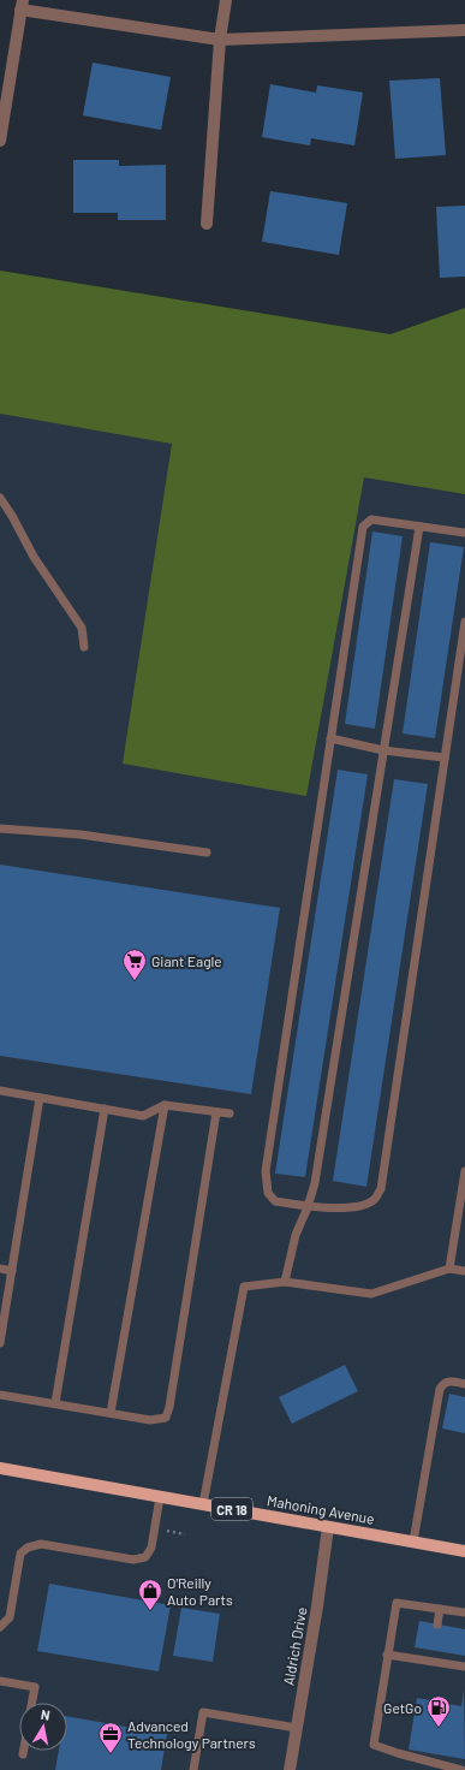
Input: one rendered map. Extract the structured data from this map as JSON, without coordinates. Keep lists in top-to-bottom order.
{
  "streets": {
    "main road": ["CR 18", "Mahoning Avenue"],
    "street": ["Aldrich Drive"]
  },
  "crossings": [
    ["Mahoning Avenue", "Aldrich Drive"]
  ],
  "places": {
    "supermarket": ["Giant Eagle"],
    "shop": ["O'Reilly Auto Parts"],
    "fuel station": ["GetGo"],
    "office": ["Advanced Technology Partners"]
  },
  "north": "top"
}
